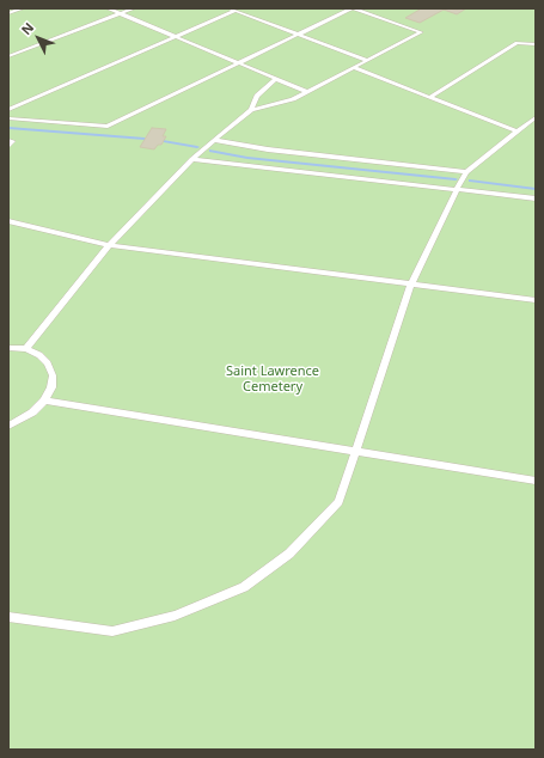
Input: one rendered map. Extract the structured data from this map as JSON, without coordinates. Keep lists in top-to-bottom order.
{
  "parks": ["Saint Lawrence Cemetery"],
  "north": "top left"
}
